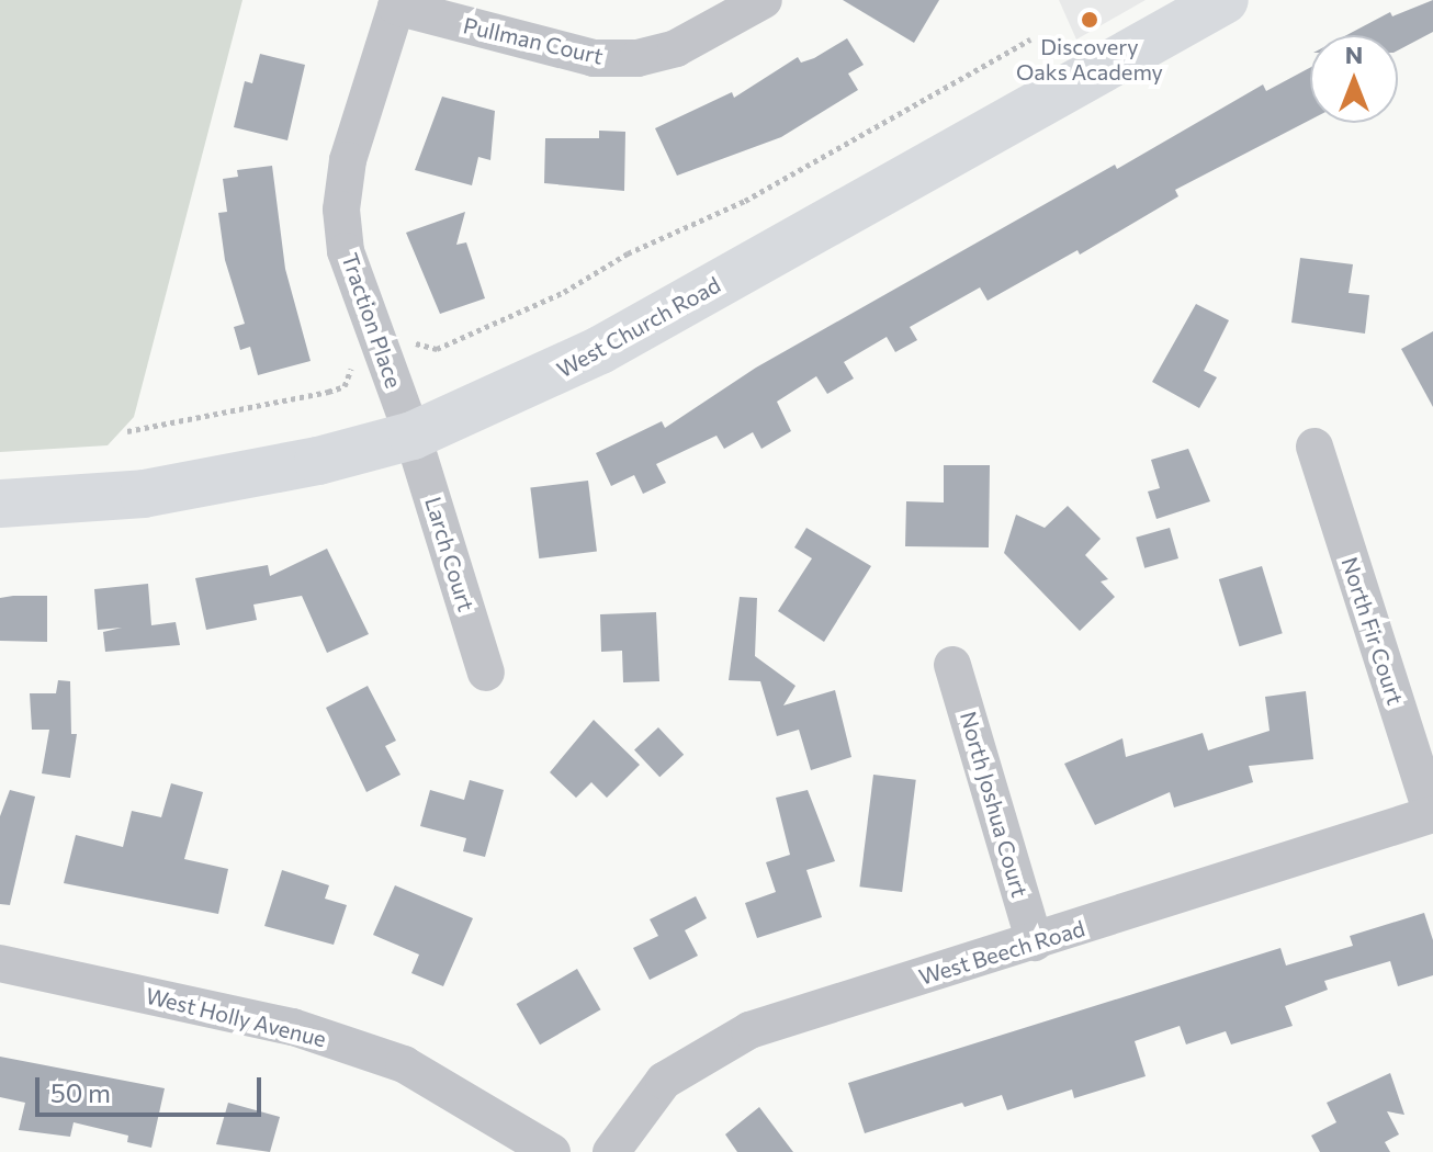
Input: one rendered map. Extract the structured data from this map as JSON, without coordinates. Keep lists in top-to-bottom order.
{
  "streets": {
    "main road": ["West Church Road"],
    "street": [
      "Pullman Court",
      "Traction Place",
      "Larch Court",
      "North Fir Court",
      "North Joshua Court",
      "West Beech Road",
      "West Holly Avenue"
    ]
  },
  "crossings": [
    ["Pullman Court", "Traction Place"],
    ["Traction Place", "West Church Road"],
    ["Traction Place", "Larch Court"],
    ["West Church Road", "Larch Court"],
    ["North Fir Court", "West Beech Road"],
    ["North Joshua Court", "West Beech Road"]
  ],
  "places": ["Discovery Oaks Academy"],
  "scale_bar": "50 m",
  "north": "top"
}
